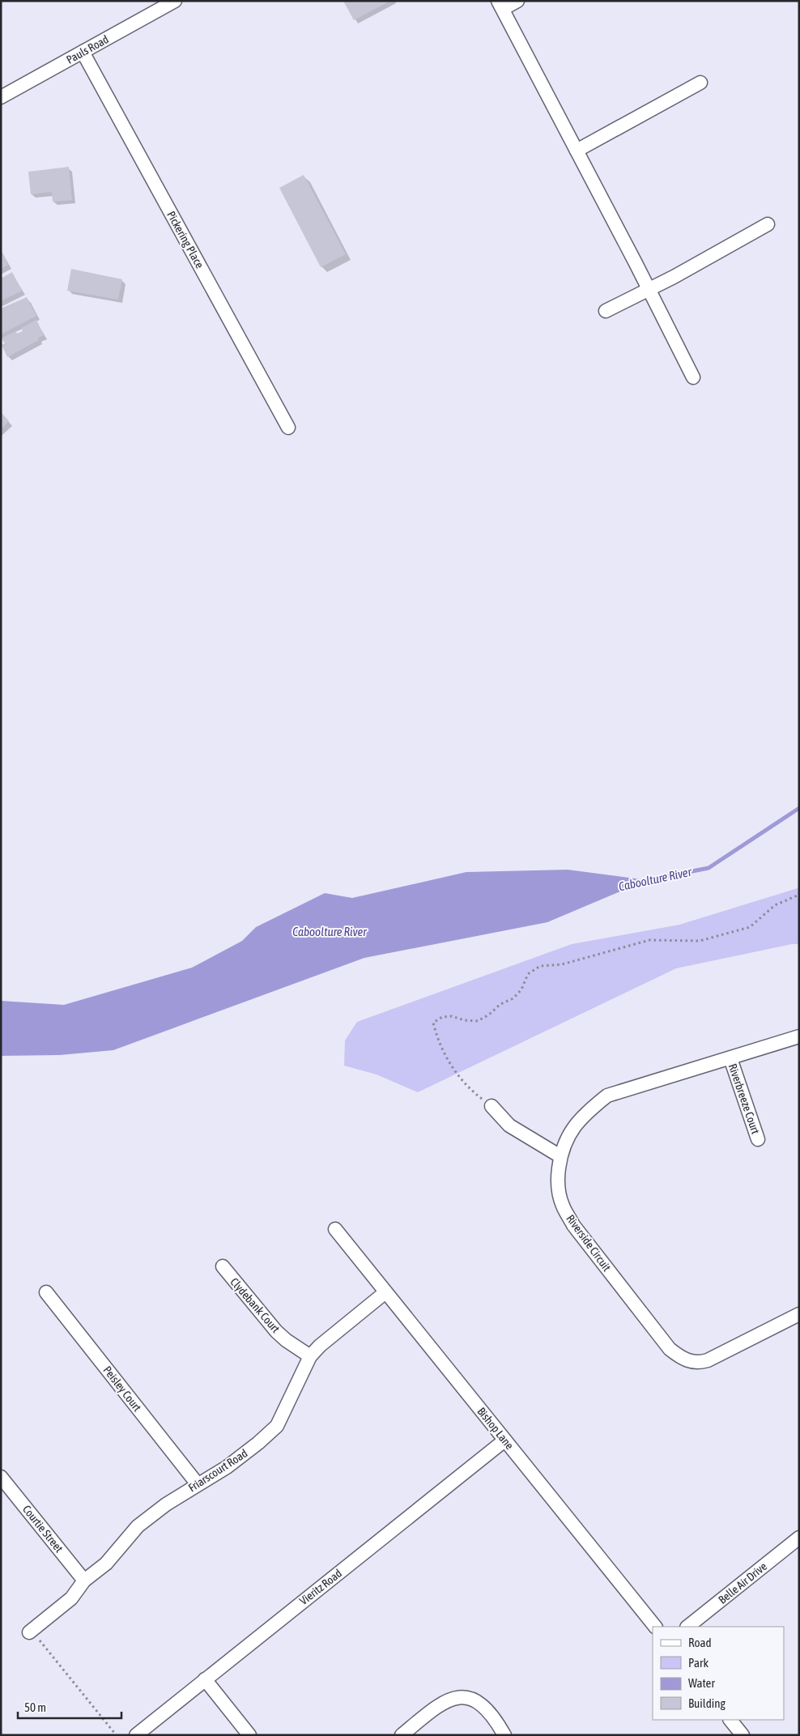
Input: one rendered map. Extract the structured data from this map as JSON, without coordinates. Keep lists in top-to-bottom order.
{
  "streets": {
    "street": [
      "Pauls Road",
      "Pickering Place",
      "Riverbreeze Court",
      "Riverside Circuit",
      "Clydebank Court",
      "Peisley Court",
      "Bishop Lane",
      "Friarscourt Road",
      "Courtie Street",
      "Belle Air Drive",
      "Vieritz Road"
    ]
  },
  "crossings": [
    ["Pauls Road", "Pickering Place"],
    ["Riverbreeze Court", "Riverside Circuit"],
    ["Clydebank Court", "Friarscourt Road"],
    ["Peisley Court", "Friarscourt Road"],
    ["Bishop Lane", "Friarscourt Road"],
    ["Bishop Lane", "Vieritz Road"],
    ["Friarscourt Road", "Courtie Street"]
  ],
  "water": ["Caboolture River"],
  "legend": [
    "Road",
    "Park",
    "Water",
    "Building"
  ],
  "scale_bar": "50 m"
}
